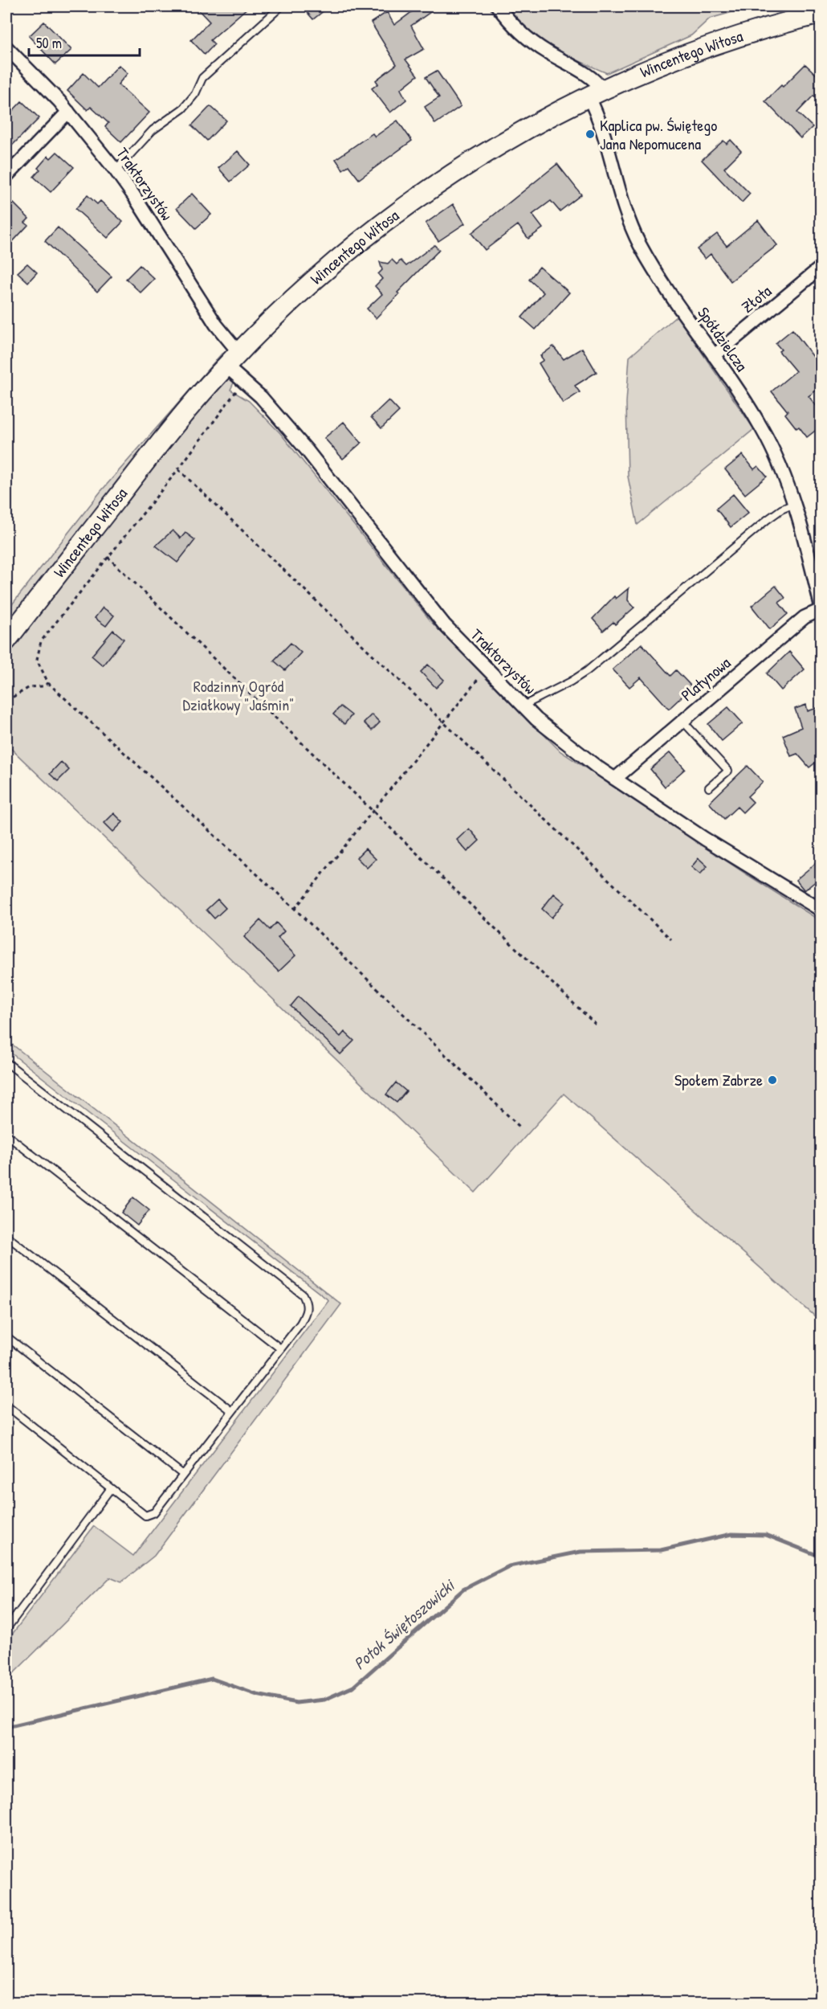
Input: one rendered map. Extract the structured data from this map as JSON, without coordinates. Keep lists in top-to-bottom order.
{
  "streets": {
    "main road": ["Wincentego Witosa"],
    "street": [
      "Traktorzystów",
      "Złota",
      "Spółdzielcza",
      "Platynowa"
    ]
  },
  "crossings": [
    ["Wincentego Witosa", "Traktorzystów"],
    ["Wincentego Witosa", "Spółdzielcza"],
    ["Traktorzystów", "Platynowa"],
    ["Złota", "Spółdzielcza"]
  ],
  "water": ["Potok Świętoszowicki"],
  "parks": ["Rodzinny Ogród Działkowy \"Jaśmin\""],
  "places": ["Kaplica pw. Świętego Jana Nepomucena", "Społem Zabrze"],
  "scale_bar": "50 m"
}
